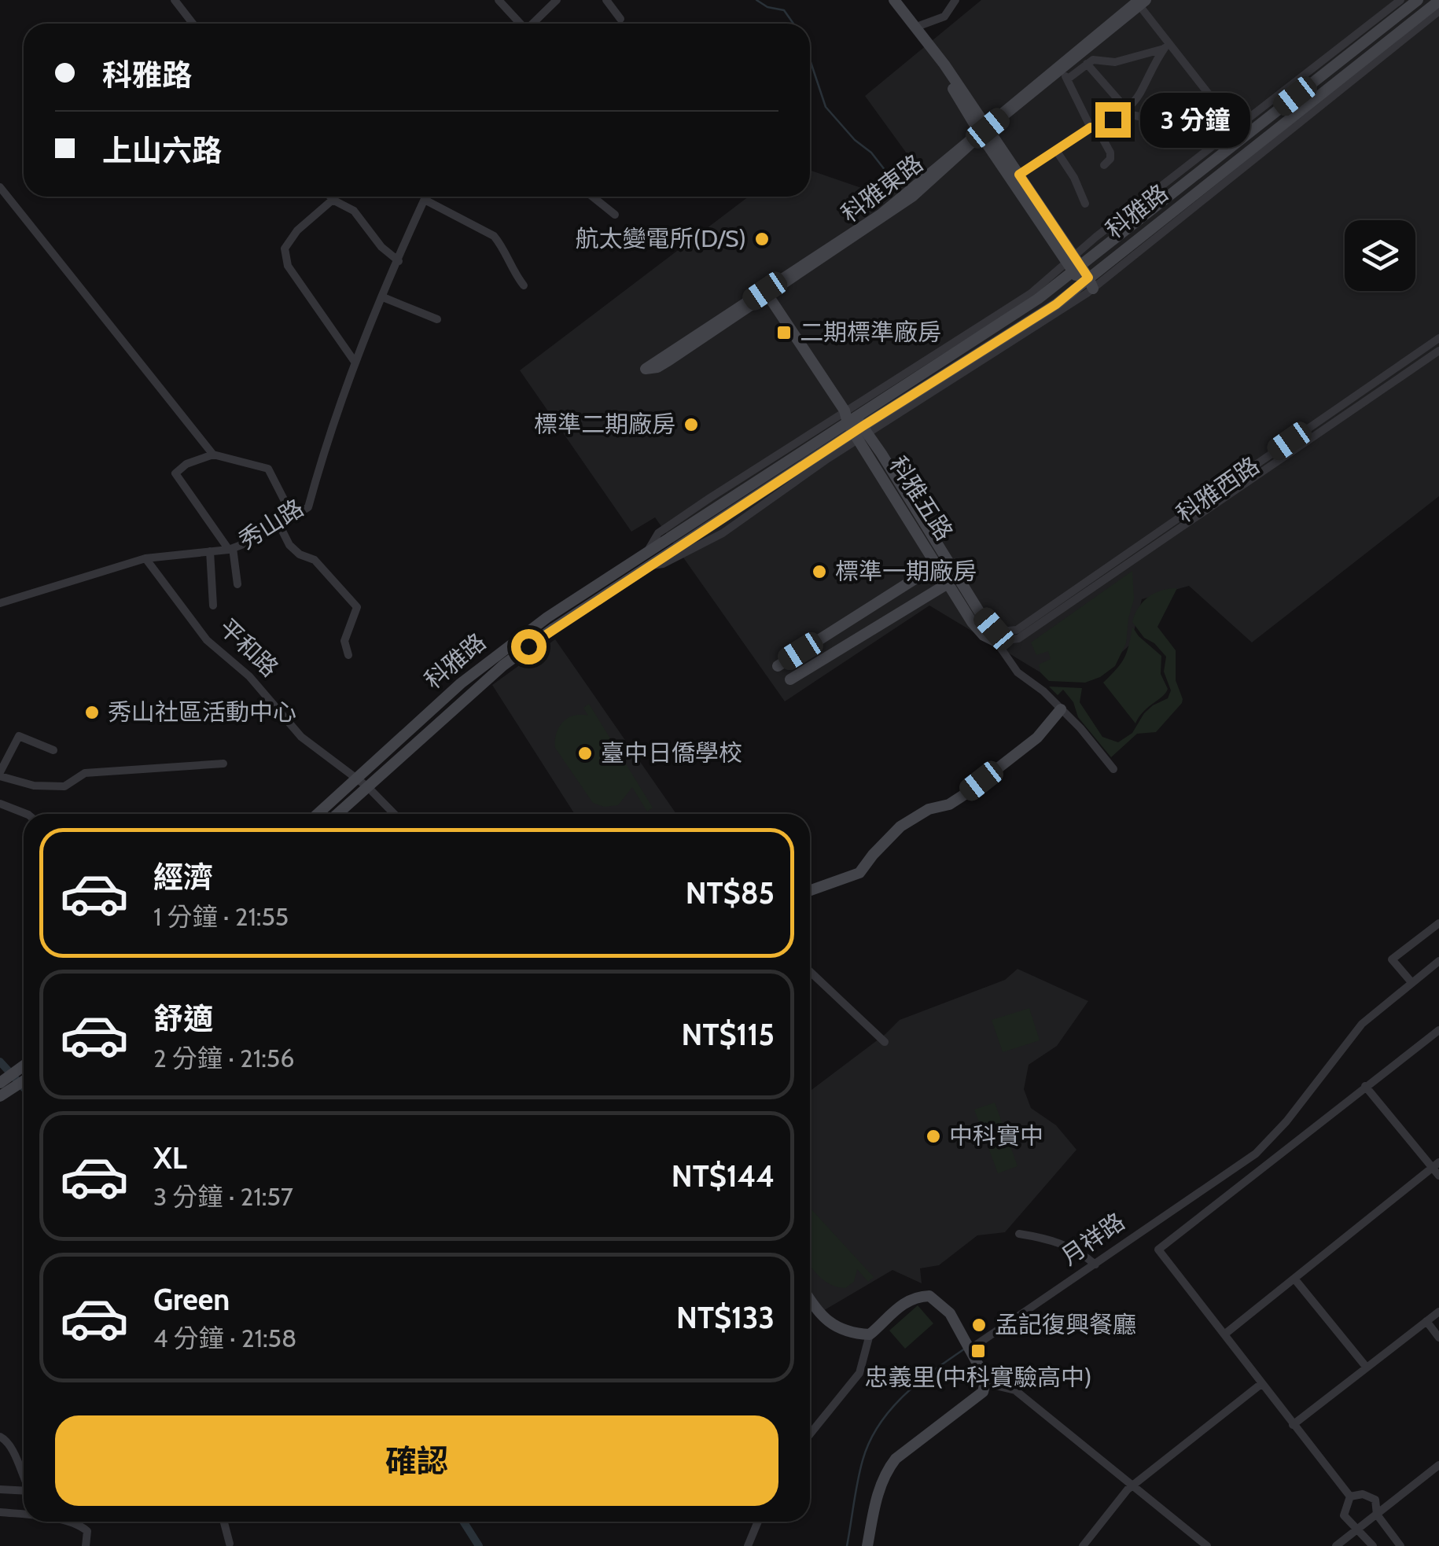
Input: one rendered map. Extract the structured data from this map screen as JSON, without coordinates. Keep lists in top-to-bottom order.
{
  "streets": {
    "street": [
      "科雅路",
      "科雅西路",
      "科雅五路",
      "秀山路",
      "平和路",
      "月祥路"
    ]
  },
  "crossings": [
    ["科雅路", "科雅五路"],
    ["科雅路", "平和路"],
    ["科雅西路", "科雅五路"],
    ["秀山路", "平和路"]
  ],
  "places": {
    "other": [
      "航太變電所(D/S)",
      "標準二期廠房",
      "標準一期廠房",
      "秀山社區活動中心",
      "臺中日僑學校",
      "中科實中",
      "孟記復興餐廳"
    ],
    "transit": ["二期標準廠房", "忠義里(中科實驗高中)"]
  },
  "page": {
    "banner": ["科雅路", "上山六路"],
    "bubble": "3 分鐘",
    "list": [
      {
        "name": "經濟",
        "note": "1 分鐘 · 21:55",
        "value": "NT$85"
      },
      {
        "name": "舒適",
        "note": "2 分鐘 · 21:56",
        "value": "NT$115"
      },
      {
        "name": "XL",
        "note": "3 分鐘 · 21:57",
        "value": "NT$144"
      },
      {
        "name": "Green",
        "note": "4 分鐘 · 21:58",
        "value": "NT$133"
      }
    ],
    "buttons": "確認"
  }
}
